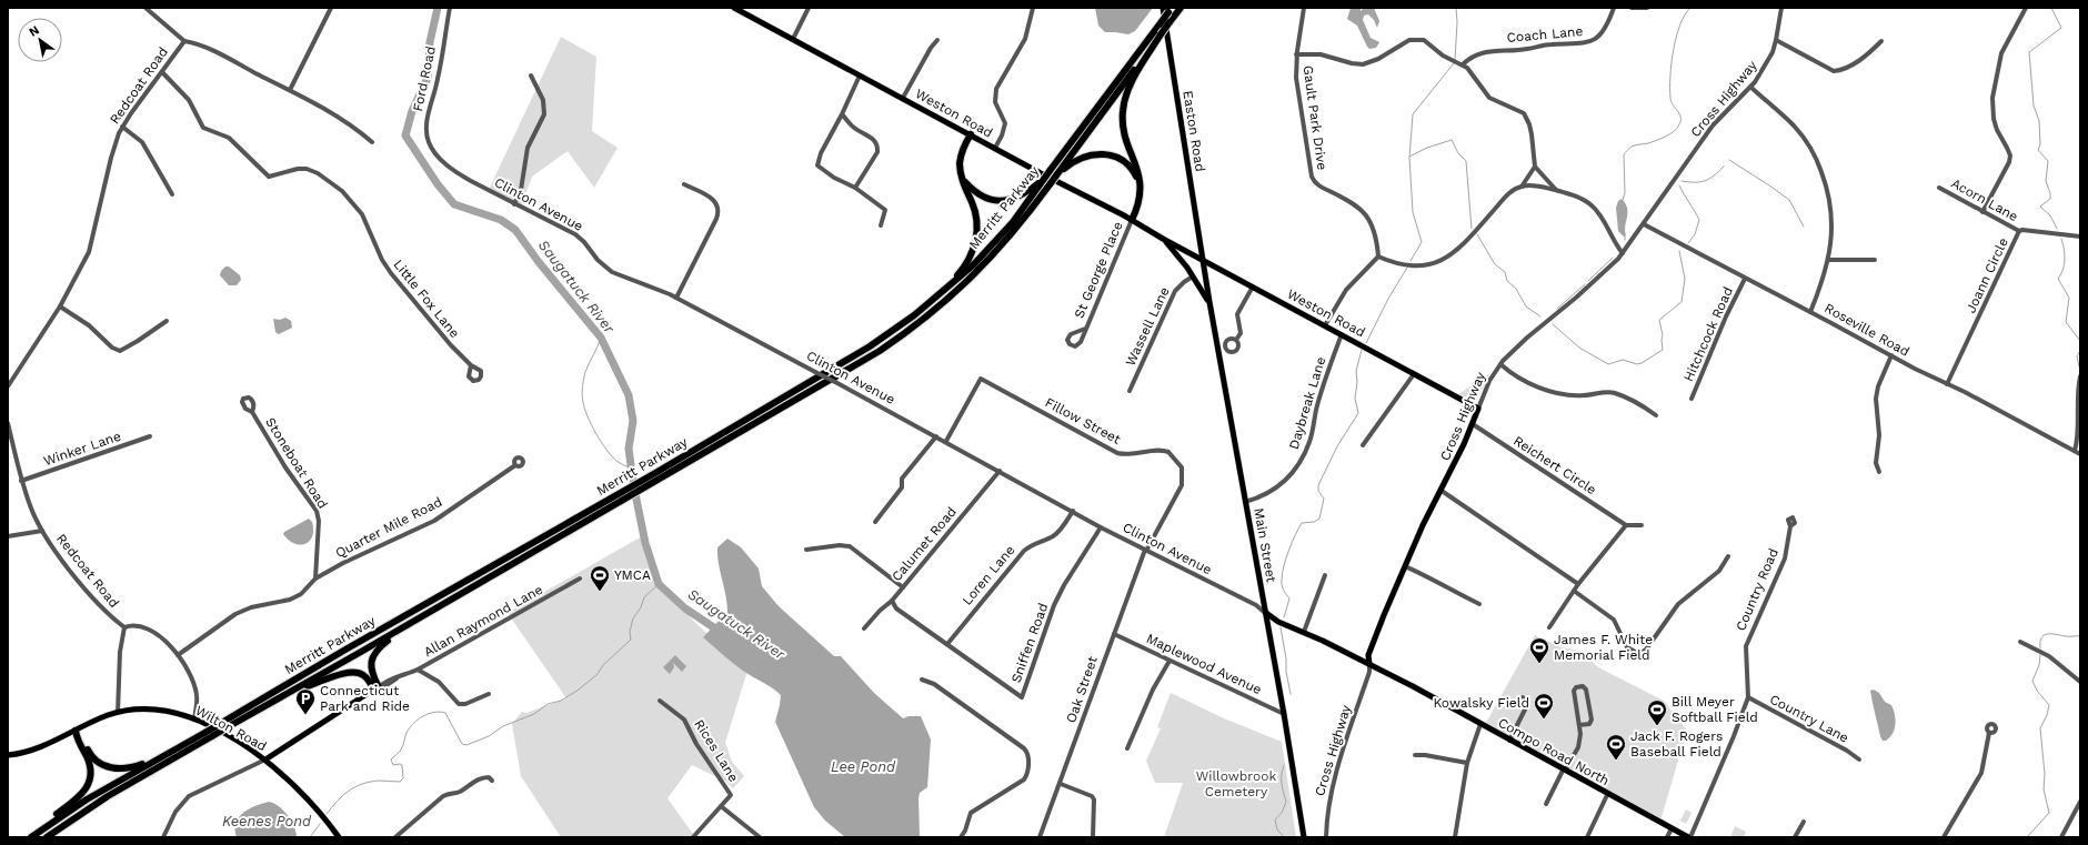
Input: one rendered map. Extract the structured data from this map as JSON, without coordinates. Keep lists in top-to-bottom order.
{
  "streets": {
    "highway": ["Merritt Parkway"],
    "main road": [
      "Cross Highway",
      "Weston Road",
      "Easton Road",
      "Main Street",
      "Allan Raymond Lane",
      "Wilton Road",
      "Compo Road North"
    ],
    "street": [
      "Coach Lane",
      "Ford Road",
      "Redcoat Road",
      "Gault Park Drive",
      "Acorn Lane",
      "Clinton Avenue",
      "St George Place",
      "Joann Circle",
      "Little Fox Lane",
      "Wassell Lane",
      "Roseville Road",
      "Hitchcock Road",
      "Daybreak Lane",
      "Fillow Street",
      "Winker Lane",
      "Stoneboat Road",
      "Reichert Circle",
      "Quarter Mile Road",
      "Calumet Road",
      "Loren Lane",
      "Country Road",
      "Sniffen Road",
      "Maplewood Avenue",
      "Oak Street",
      "Country Lane",
      "Rices Lane"
    ]
  },
  "crossings": [
    ["Coach Lane", "Gault Park Drive"],
    ["Ford Road", "Clinton Avenue"],
    ["Redcoat Road", "Little Fox Lane"],
    ["Redcoat Road", "Winker Lane"],
    ["Cross Highway", "Weston Road"],
    ["Cross Highway", "Roseville Road"],
    ["Cross Highway", "Reichert Circle"],
    ["Cross Highway", "Compo Road North"],
    ["Weston Road", "Easton Road"],
    ["Weston Road", "St George Place"],
    ["Weston Road", "Wassell Lane"],
    ["Weston Road", "Daybreak Lane"],
    ["Weston Road", "Main Street"],
    ["Easton Road", "Merritt Parkway"],
    ["Easton Road", "Main Street"],
    ["Acorn Lane", "Joann Circle"],
    ["Clinton Avenue", "Fillow Street"],
    ["Clinton Avenue", "Calumet Road"],
    ["Clinton Avenue", "Main Street"],
    ["Clinton Avenue", "Loren Lane"],
    ["Clinton Avenue", "Sniffen Road"],
    ["Clinton Avenue", "Oak Street"],
    ["Clinton Avenue", "Compo Road North"],
    ["Joann Circle", "Roseville Road"],
    ["Roseville Road", "Hitchcock Road"],
    ["Daybreak Lane", "Main Street"],
    ["Fillow Street", "Oak Street"],
    ["Stoneboat Road", "Quarter Mile Road"],
    ["Calumet Road", "Sniffen Road"],
    ["Main Street", "Maplewood Avenue"],
    ["Main Street", "Compo Road North"],
    ["Loren Lane", "Sniffen Road"],
    ["Country Road", "Country Lane"],
    ["Country Road", "Compo Road North"],
    ["Allan Raymond Lane", "Wilton Road"],
    ["Maplewood Avenue", "Oak Street"]
  ],
  "water": ["Saugatuck River", "Lee Pond", "Keenes Pond"],
  "parks": ["Willowbrook Cemetery"],
  "places": {
    "sports": [
      "YMCA",
      "James F. White Memorial Field",
      "Kowalsky Field",
      "Bill Meyer Softball Field",
      "Jack F. Rogers Baseball Field"
    ],
    "parking": ["Connecticut Park and Ride"]
  },
  "north": "top left"
}
